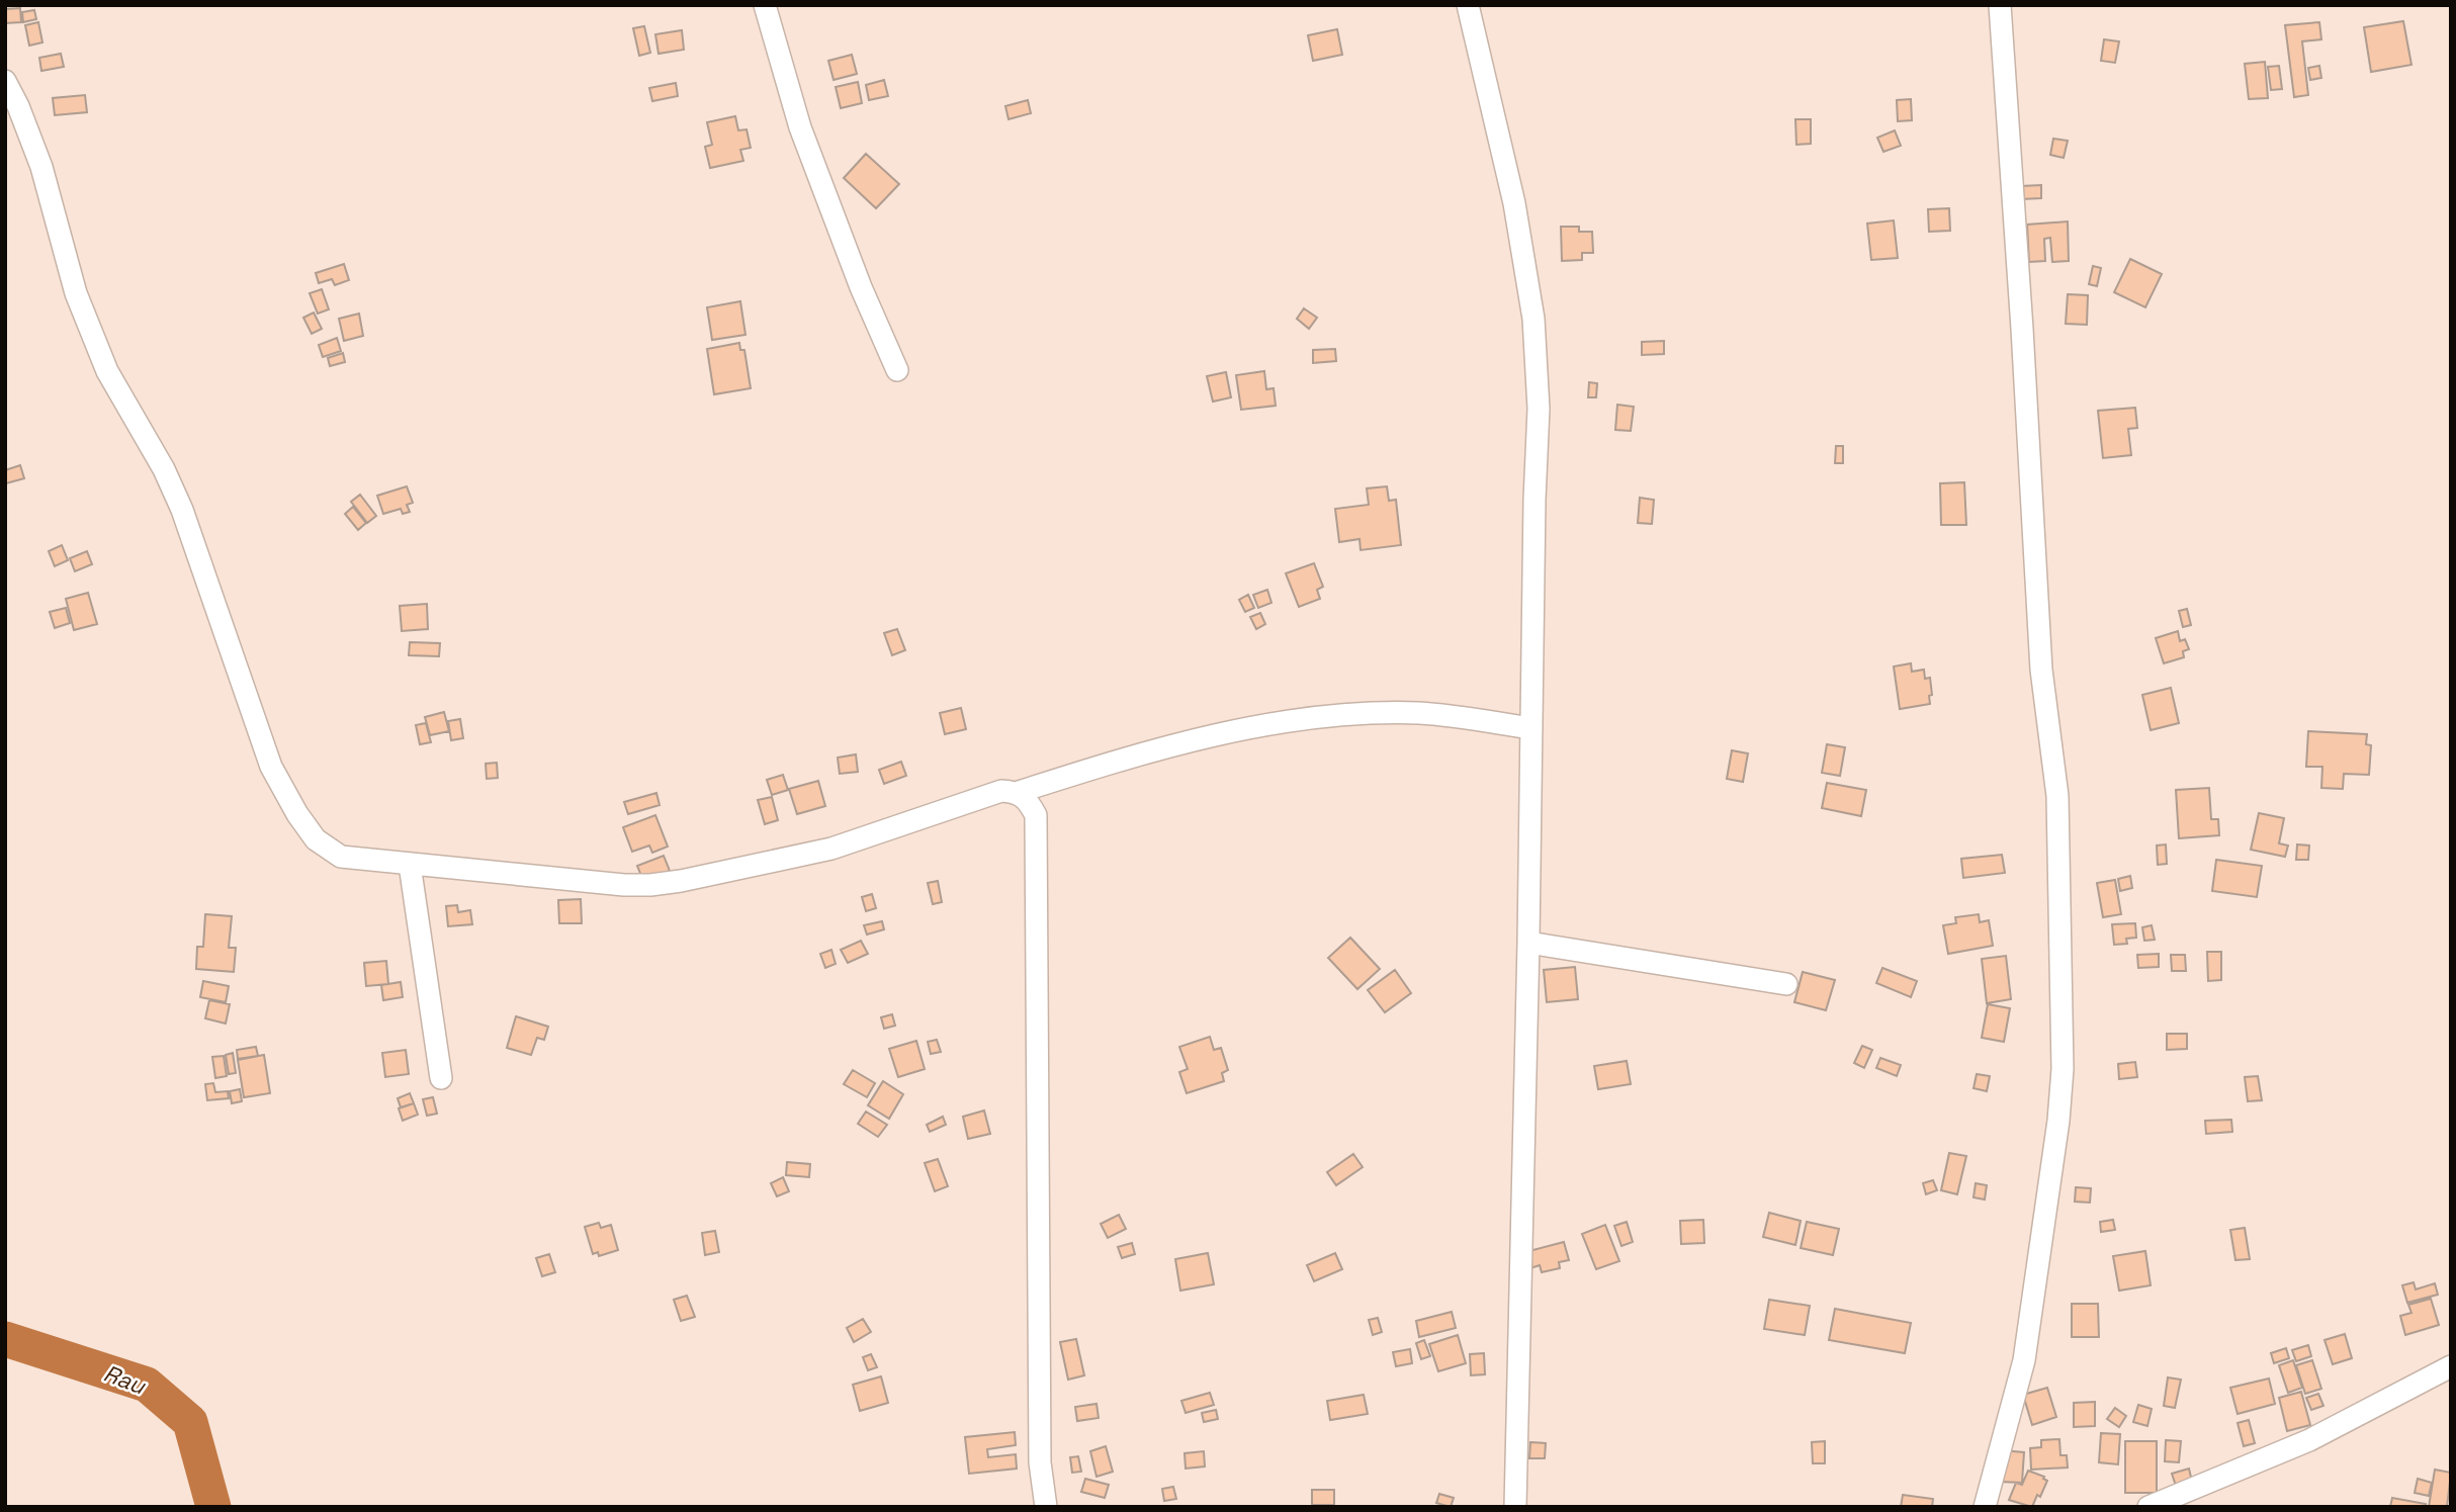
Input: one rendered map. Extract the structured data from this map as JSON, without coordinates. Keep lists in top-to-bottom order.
{
  "water": ["Rau"]
}
